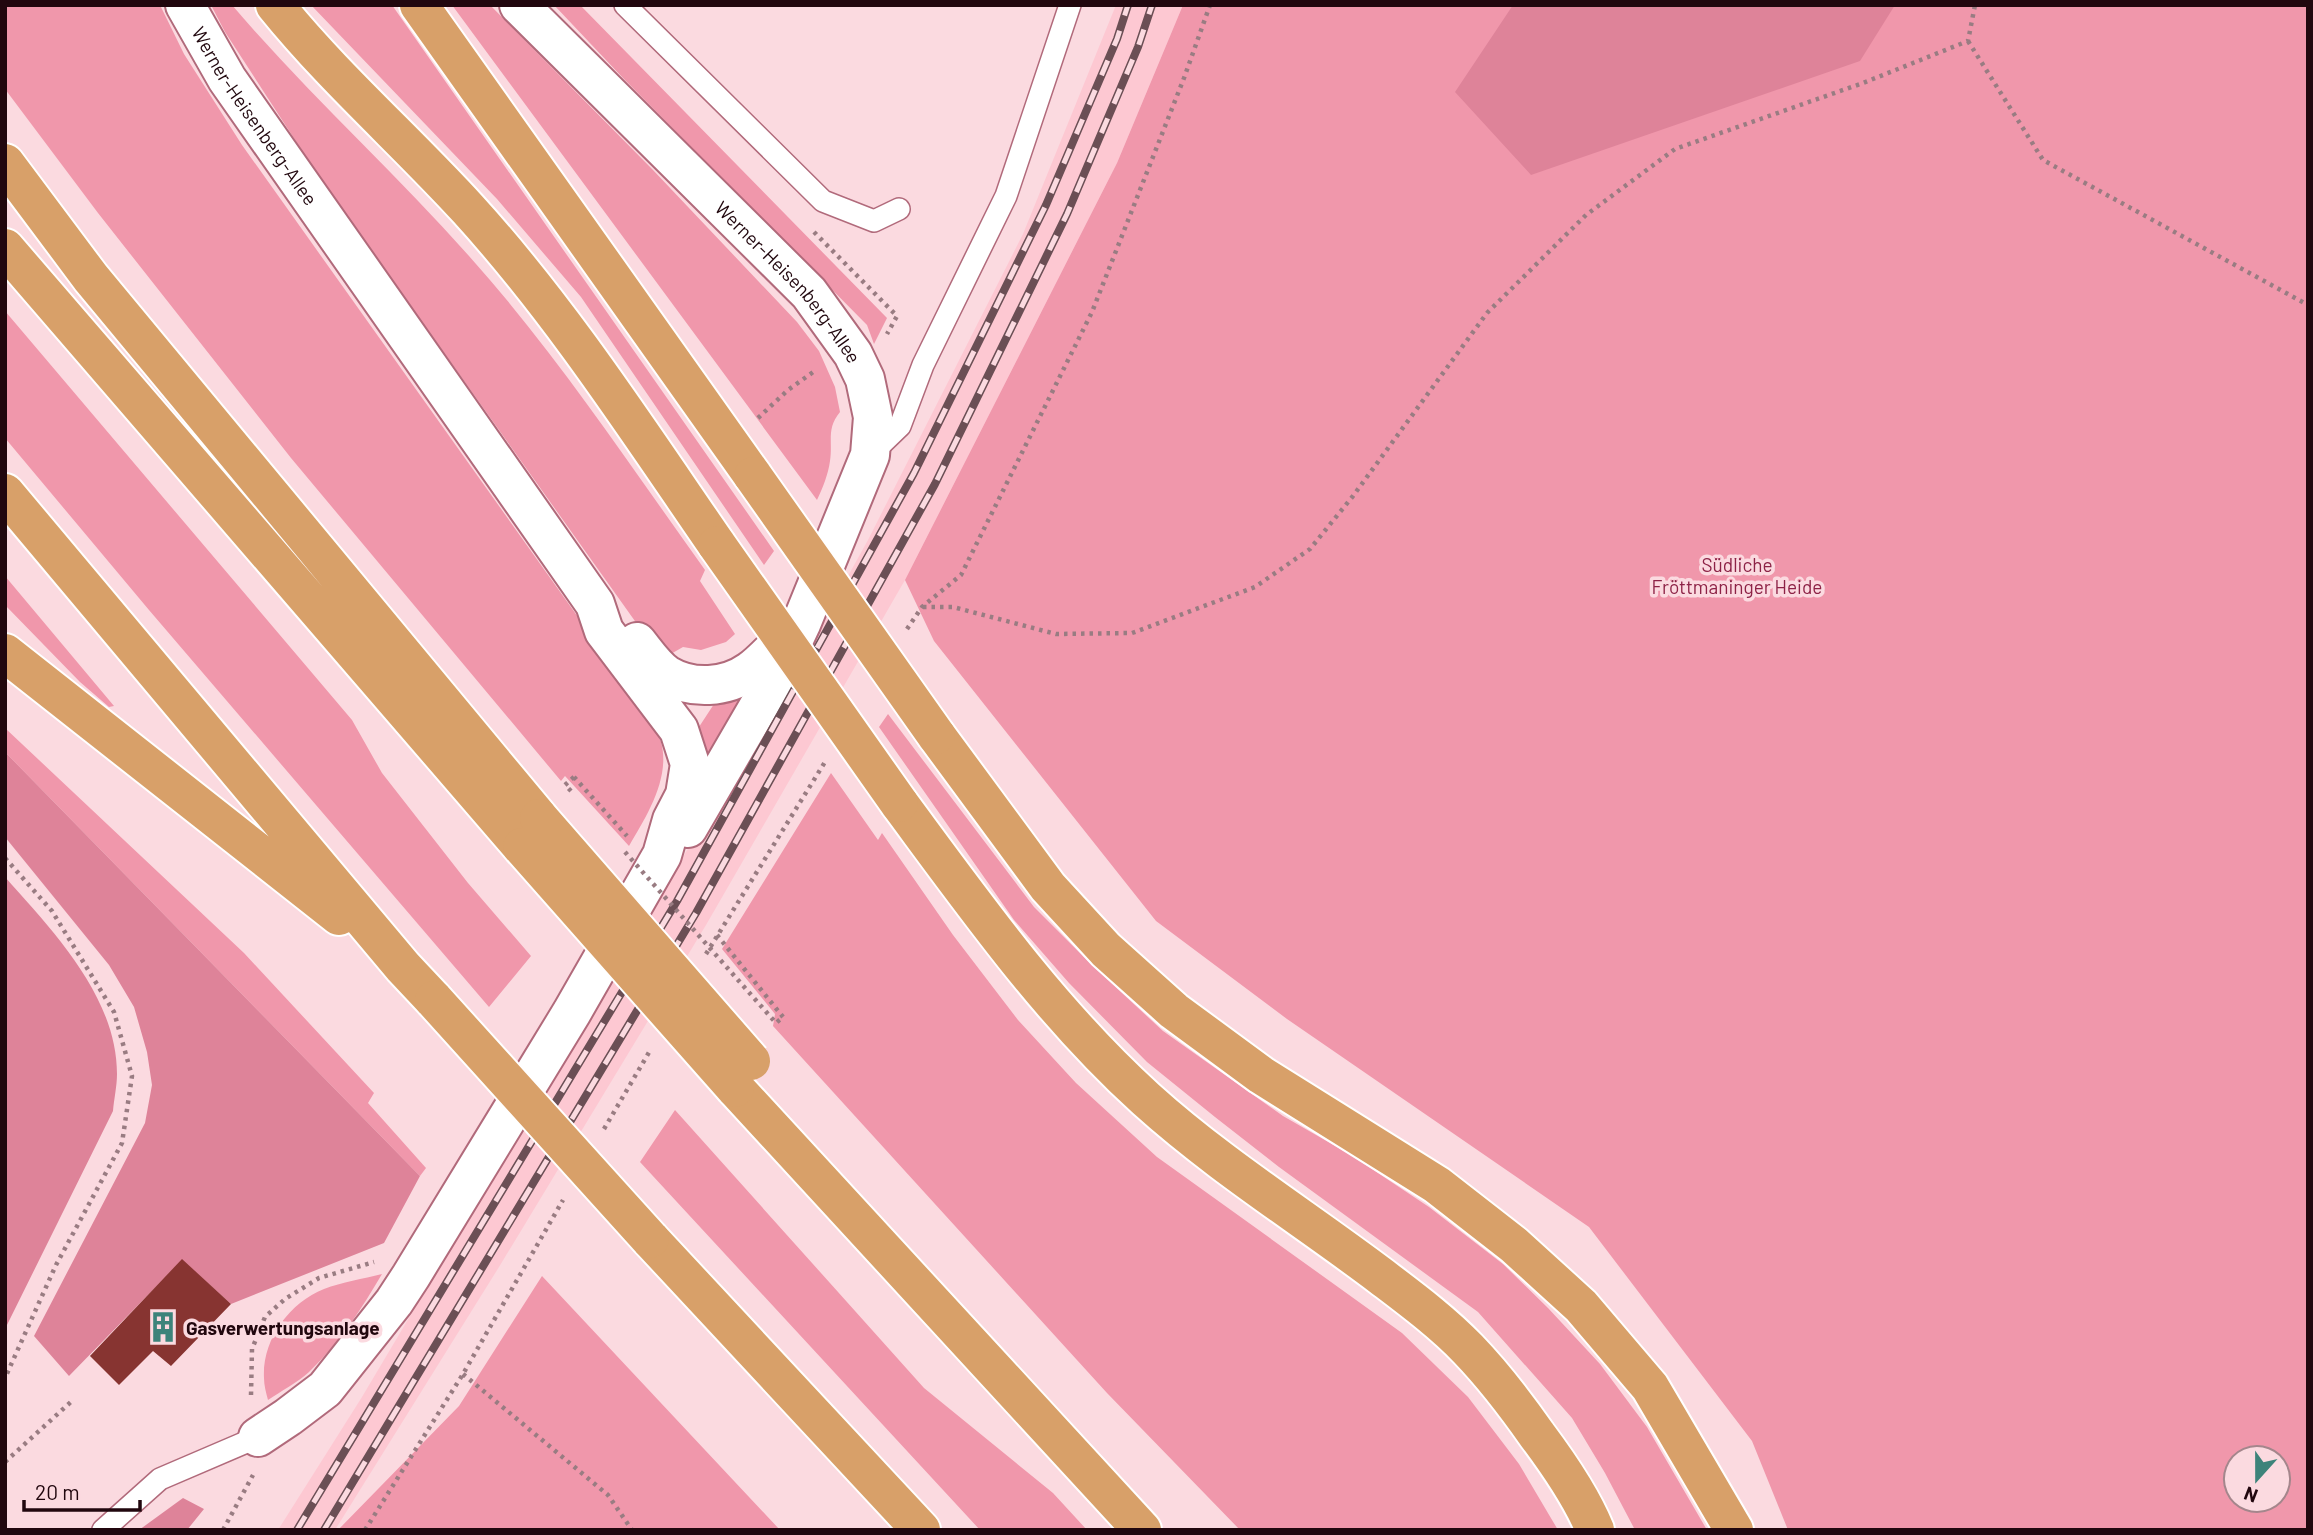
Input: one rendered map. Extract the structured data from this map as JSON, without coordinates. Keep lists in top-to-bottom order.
{
  "streets": {
    "street": ["Werner-Heisenberg-Allee"]
  },
  "parks": ["Südliche Fröttmaninger Heide"],
  "places": {
    "building": ["Gasverwertungsanlage"]
  },
  "scale_bar": "20 m",
  "north": "bottom"
}
